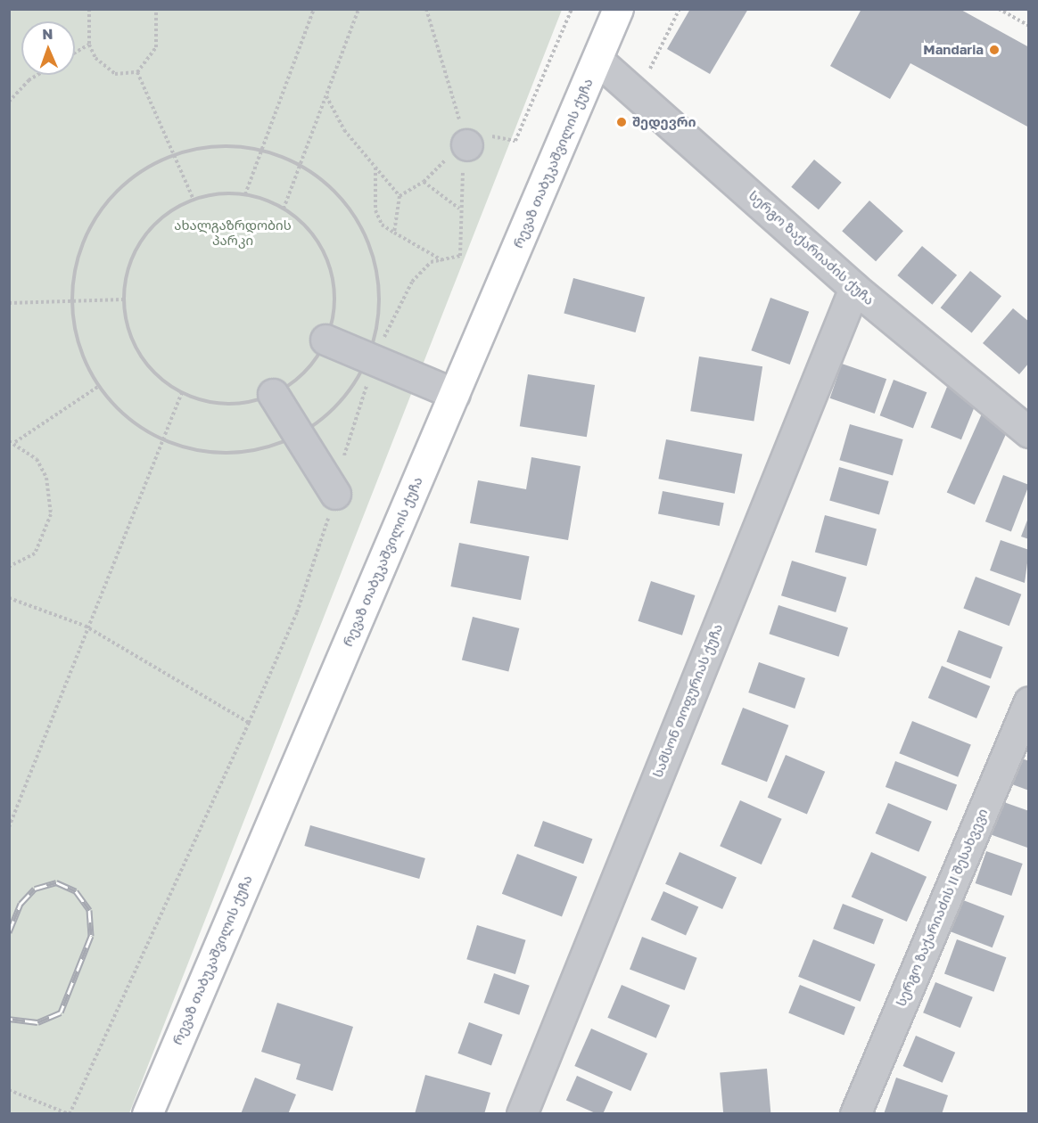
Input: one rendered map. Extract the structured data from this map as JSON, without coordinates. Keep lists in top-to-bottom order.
{
  "streets": {
    "main road": ["რევაზ თაბუკაშვილის ქუჩა"],
    "street": ["სერგო ზაქარიაძის ქუჩა", "სამსონ თოფურიას ქუჩა", "სერგო ზაქარიაძის II შესახვევი"]
  },
  "crossings": [
    ["რევაზ თაბუკაშვილის ქუჩა", "სერგო ზაქარიაძის ქუჩა"],
    ["სერგო ზაქარიაძის ქუჩა", "სამსონ თოფურიას ქუჩა"]
  ],
  "parks": ["ახალგაზრდობის პარკი"],
  "places": ["Mandaria", "შედევრი"],
  "north": "top"
}
